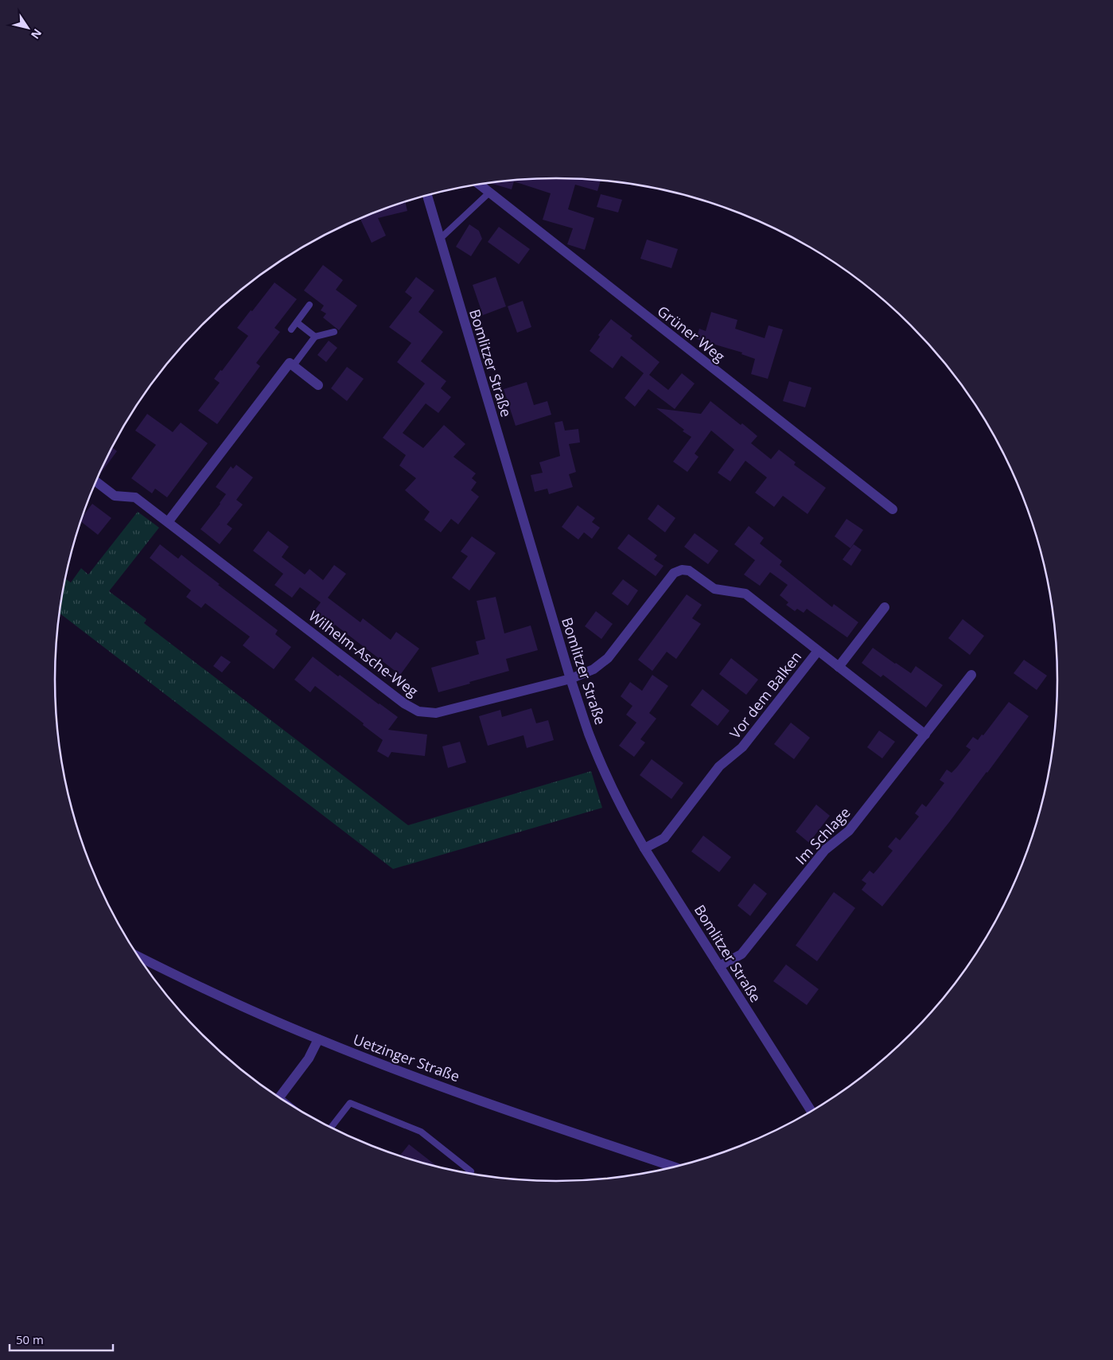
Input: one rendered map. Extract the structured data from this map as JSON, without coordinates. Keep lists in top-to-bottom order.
{
  "streets": {
    "street": [
      "Grüner Weg",
      "Bomlitzer Straße",
      "Wilhelm-Asche-Weg",
      "Vor dem Balken",
      "Im Schlage",
      "Uetzinger Straße"
    ]
  },
  "crossings": [
    ["Bomlitzer Straße", "Wilhelm-Asche-Weg"],
    ["Bomlitzer Straße", "Vor dem Balken"],
    ["Bomlitzer Straße", "Im Schlage"],
    ["Wilhelm-Asche-Weg", "Vor dem Balken"]
  ],
  "scale_bar": "50 m",
  "north": "bottom right"
}
